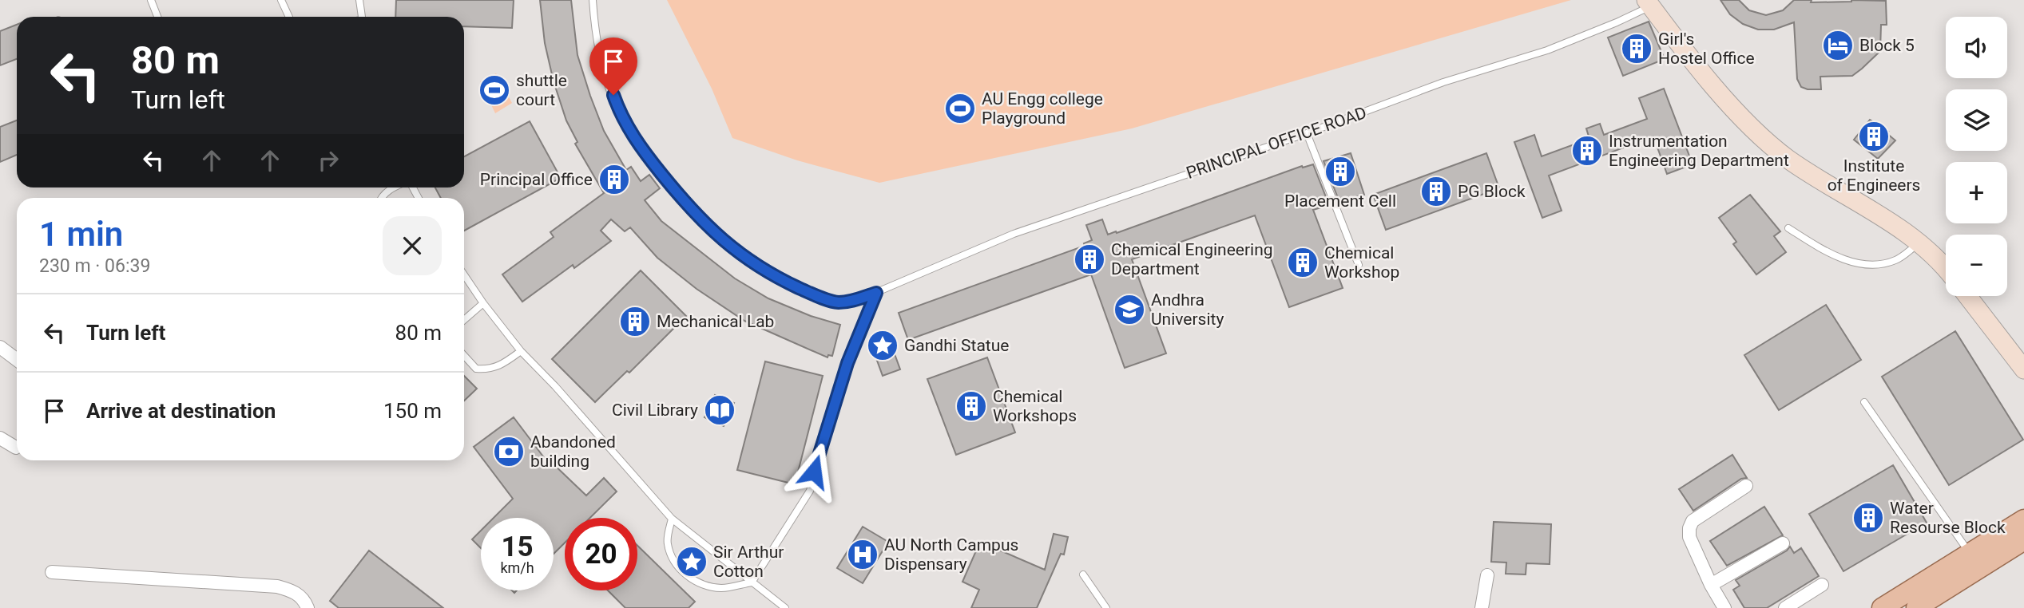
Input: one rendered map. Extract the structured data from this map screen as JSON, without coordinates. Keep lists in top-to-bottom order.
{
  "streets": {
    "lane": ["PRINCIPAL OFFICE ROAD"]
  },
  "places": {
    "hotel": ["Block 5"],
    "building": [
      "Girl's Hostel Office",
      "Institute of Engineers",
      "Instrumentation Engineering Department",
      "Placement Cell",
      "Principal Office",
      "PG Block",
      "Chemical Engineering Department",
      "Chemical Workshop",
      "Mechanical Lab",
      "Chemical Workshops",
      "Water Resourse Block"
    ],
    "sports": ["shuttle court", "AU Engg college Playground"],
    "school or university": ["Andhra University"],
    "place": ["Gandhi Statue", "Sir Arthur Cotton"],
    "library": ["Civil Library"],
    "bank": ["Abandoned building"],
    "hospital": ["AU North Campus Dispensary"]
  },
  "page": {
    "map_buttons": ["+", "−"],
    "turn": ["80 m", "Turn left"],
    "heading": ["1 min", "230 m · 06:39"],
    "list": [
      {
        "name": "Turn left",
        "value": "80 m"
      },
      {
        "name": "Arrive at destination",
        "value": "150 m"
      }
    ],
    "speed": "15 km/h",
    "limit": "20"
  }
}
